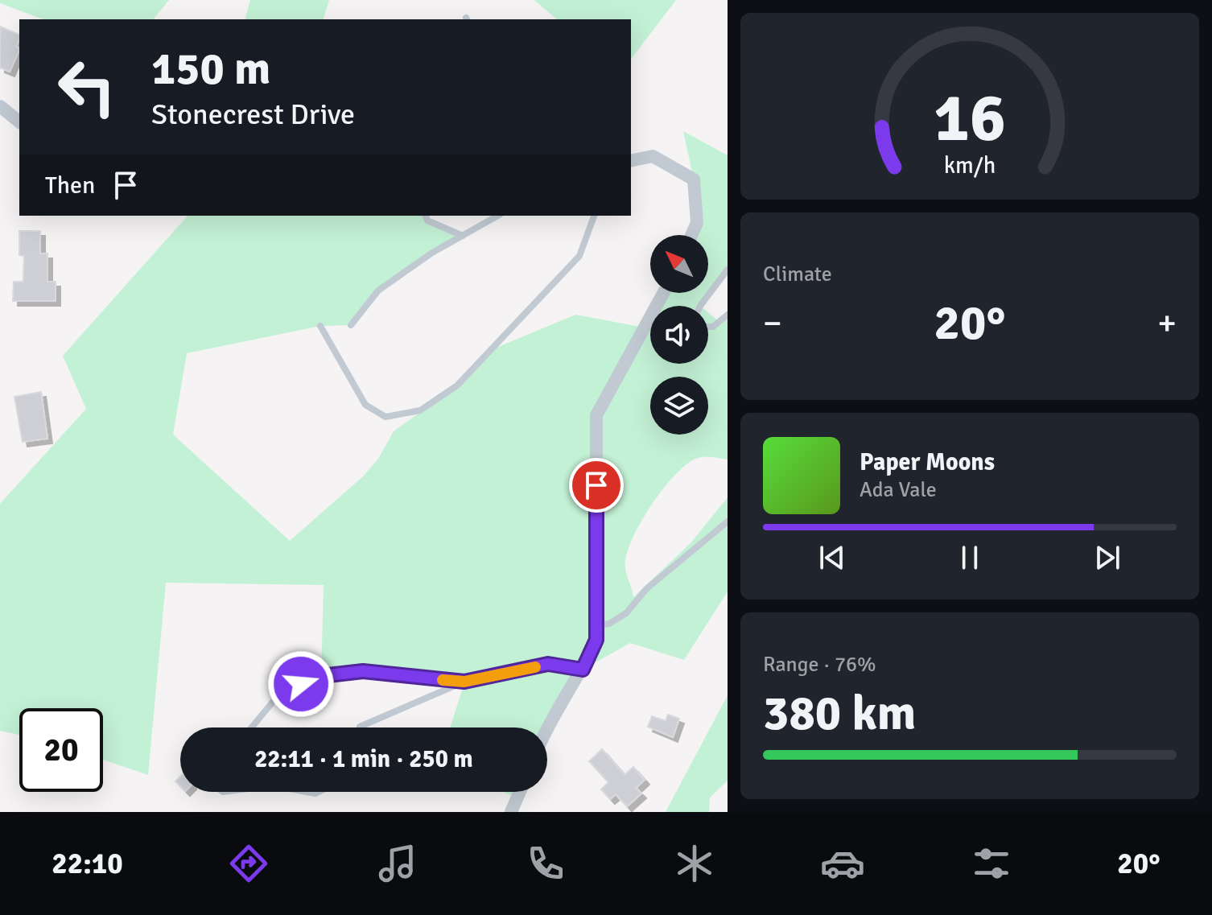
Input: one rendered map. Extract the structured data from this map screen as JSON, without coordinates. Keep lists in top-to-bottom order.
{
  "north": "top left",
  "page": {
    "turn": ["150 m", "Stonecrest Drive"],
    "then": "Then",
    "tile": [
      "Climate",
      ["Range · 76%", "380 km"]
    ],
    "heat": ["−", "20°", "+"],
    "song": ["Paper Moons", "Ada Vale"],
    "limit": "20",
    "trip": "22:11 · 1 min · 250 m",
    "tabs": ["22:10", "20°"],
    "gauge": ["16", "km/h"]
  }
}
